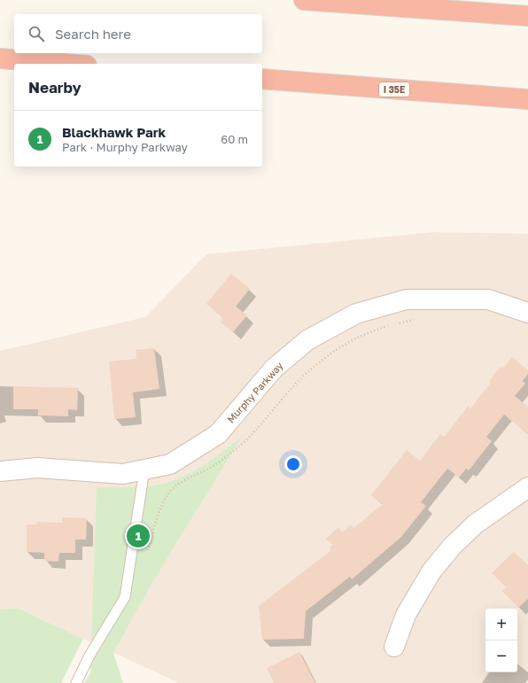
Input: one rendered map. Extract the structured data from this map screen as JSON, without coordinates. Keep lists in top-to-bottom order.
{
  "streets": {
    "highway": ["I 35E"],
    "street": ["Murphy Parkway"]
  },
  "page": {
    "search": "Search here",
    "heading": "Nearby",
    "list": [
      {
        "mark": "1",
        "name": "Blackhawk Park",
        "note": "Park · Murphy Parkway",
        "value": "60 m"
      }
    ],
    "pins": "1",
    "map_buttons": ["+", "−"]
  }
}
